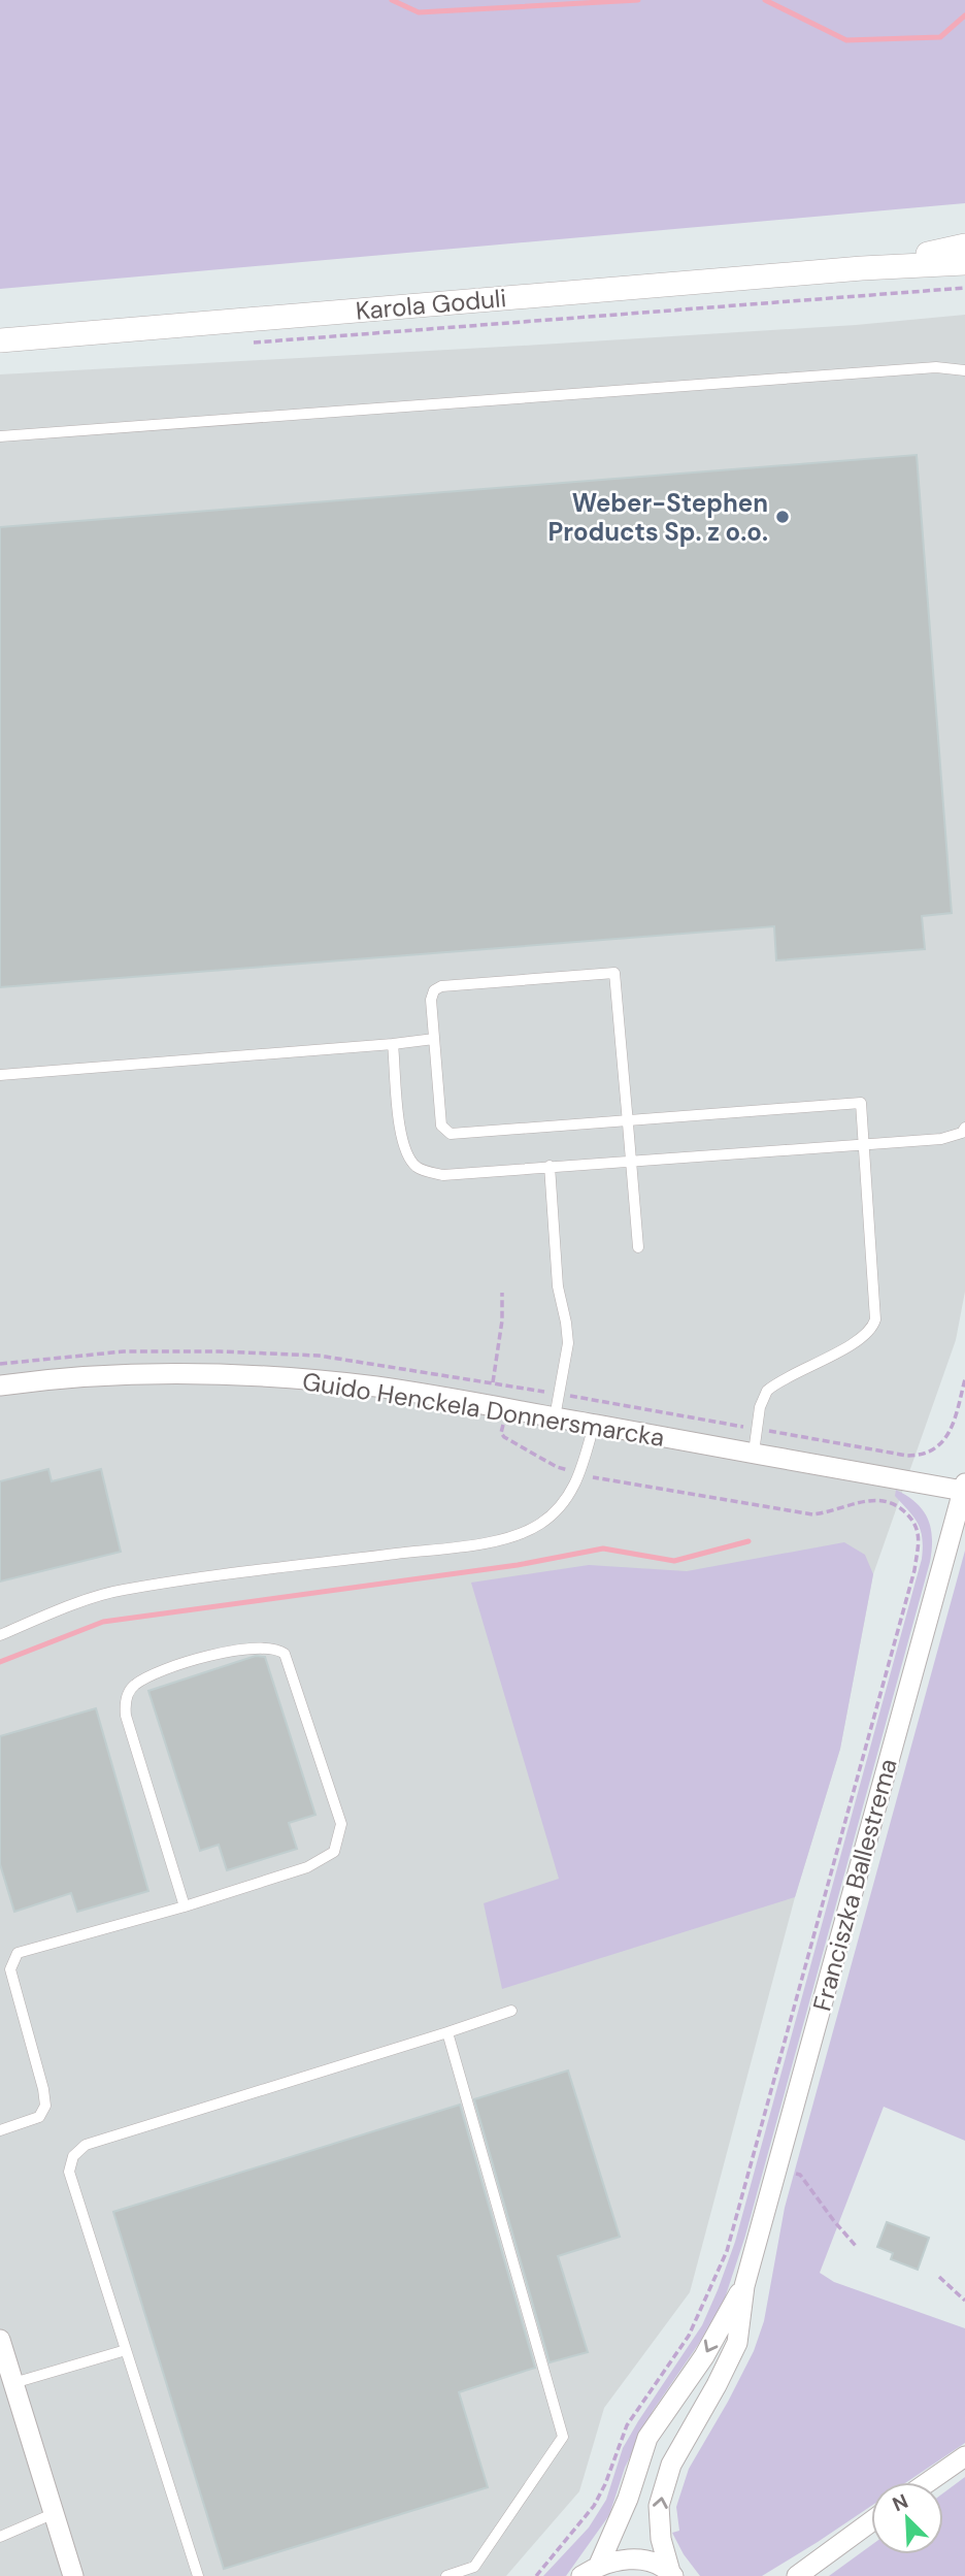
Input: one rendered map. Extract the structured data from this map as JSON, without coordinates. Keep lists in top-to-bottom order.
{
  "streets": {
    "street": ["Karola Goduli", "Guido Henckela Donnersmarcka", "Franciszka Ballestrema"]
  },
  "crossings": [
    ["Guido Henckela Donnersmarcka", "Franciszka Ballestrema"]
  ],
  "places": ["Weber-Stephen Products Sp. z o.o."],
  "north": "top left"
}
